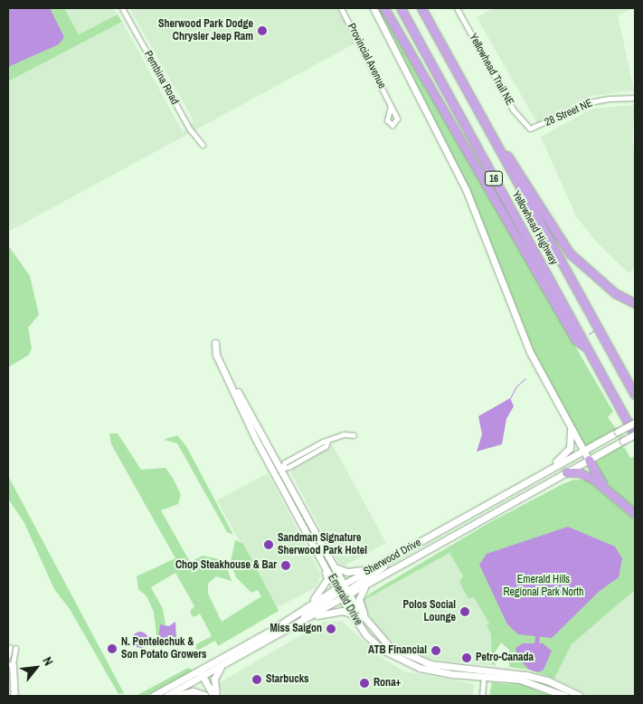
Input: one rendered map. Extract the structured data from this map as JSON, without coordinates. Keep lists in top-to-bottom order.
{
  "streets": {
    "highway": ["16", "Yellowhead Highway"],
    "main road": ["Sherwood Drive", "Emerald Drive"],
    "street": [
      "Provincial Avenue",
      "Yellowhead Trail NE",
      "Pembina Road",
      "28 Street NE"
    ]
  },
  "crossings": [
    ["Yellowhead Trail NE", "28 Street NE"],
    ["Yellowhead Highway", "Sherwood Drive"],
    ["Sherwood Drive", "Emerald Drive"]
  ],
  "parks": ["Emerald Hills Regional Park North"],
  "places": [
    "Sherwood Park Dodge Chrysler Jeep Ram",
    "Sandman Signature Sherwood Park Hotel",
    "Chop Steakhouse & Bar",
    "Polos Social Lounge",
    "Miss Saigon",
    "N. Pentelechuk & Son Potato Growers",
    "ATB Financial",
    "Petro-Canada",
    "Starbucks",
    "Rona+"
  ],
  "north": "top right"
}
